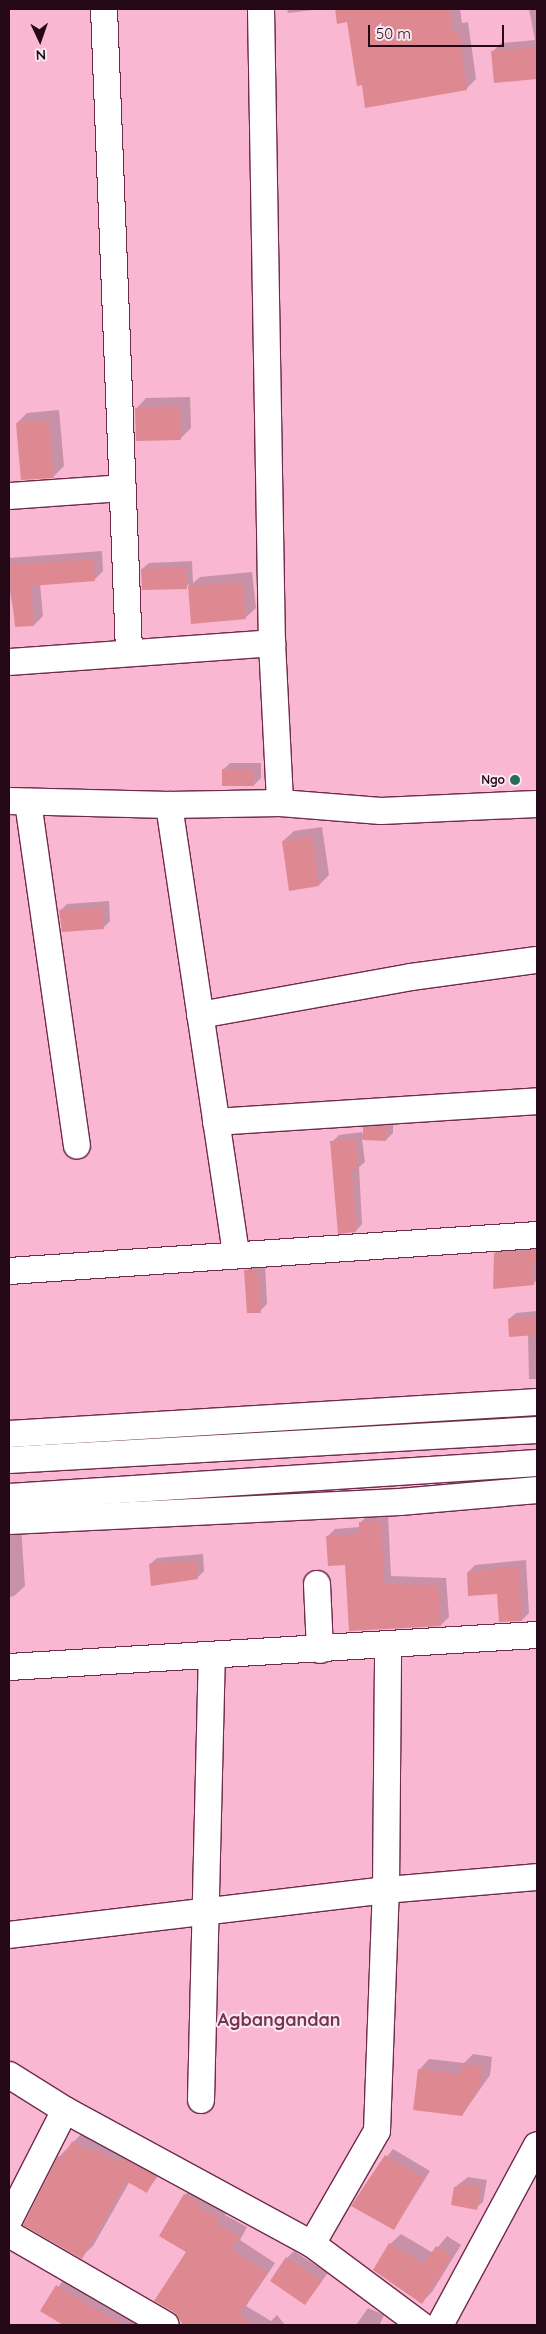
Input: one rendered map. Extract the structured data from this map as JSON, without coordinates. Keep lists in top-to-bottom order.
{
  "districts": ["Agbangandan"],
  "places": ["Ngo"],
  "scale_bar": "50 m",
  "north": "bottom"
}
